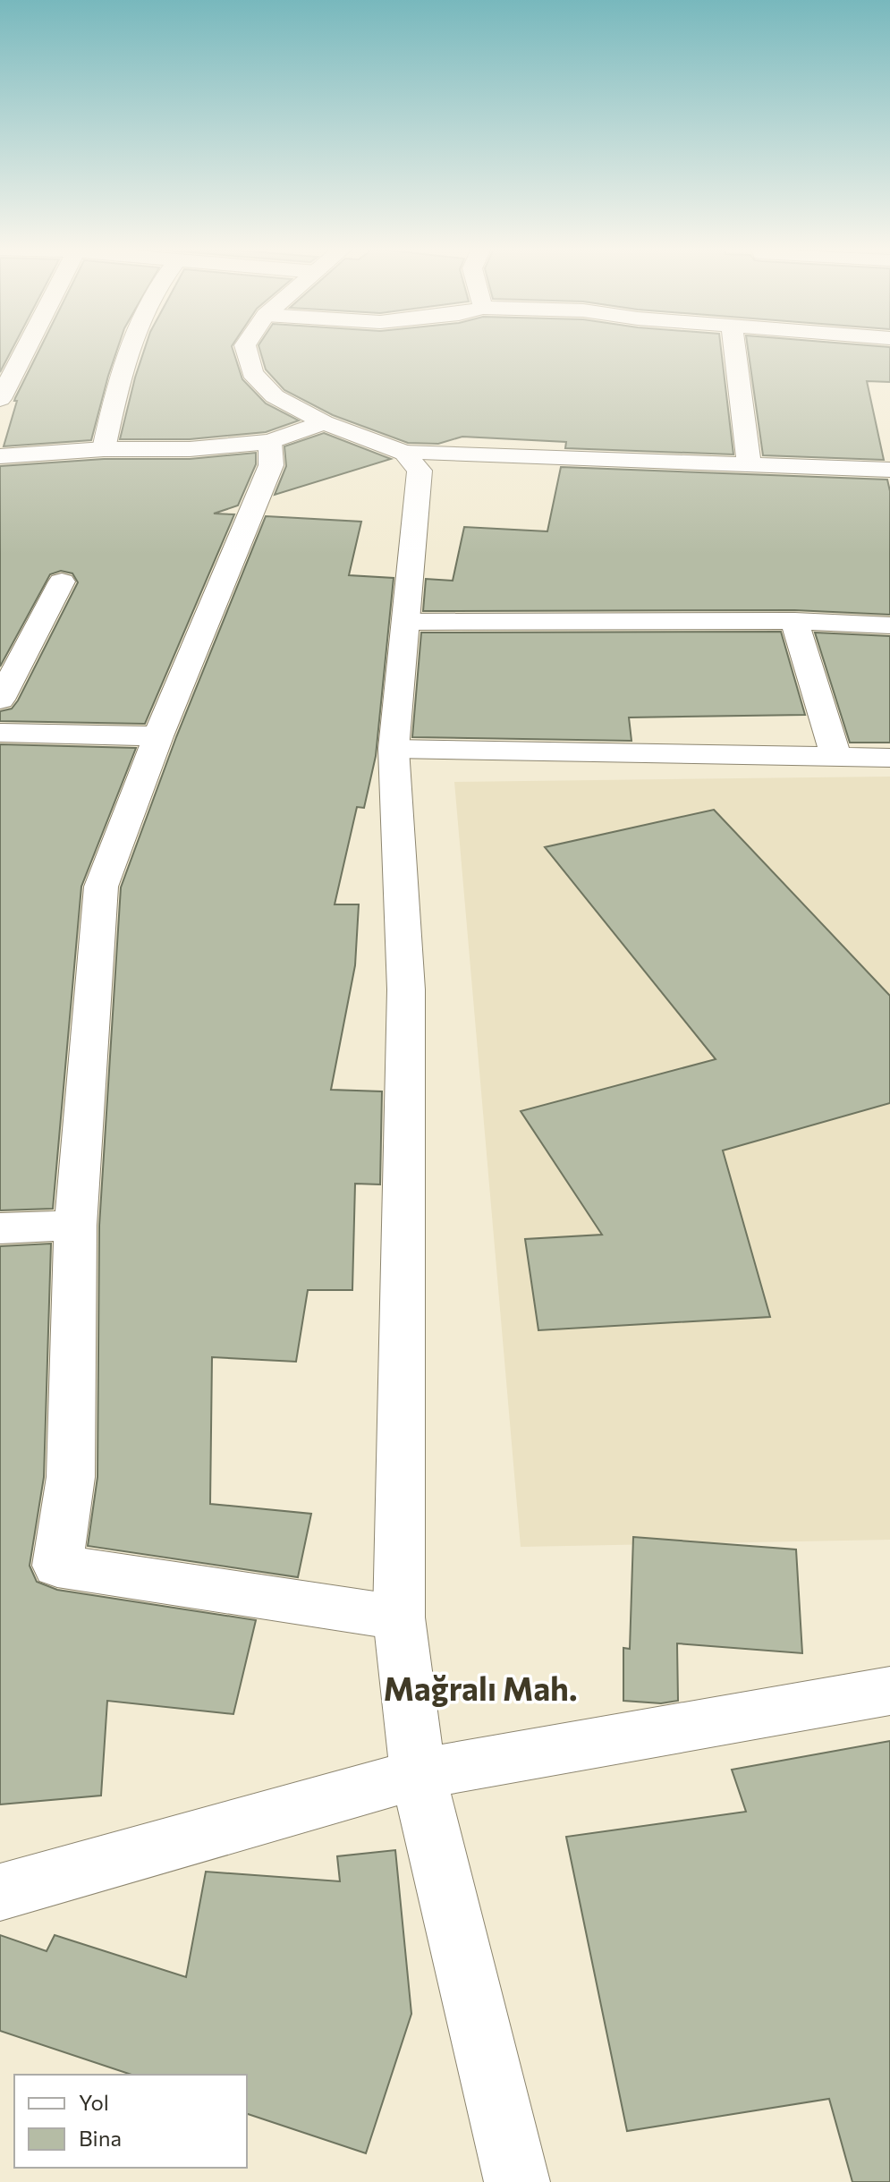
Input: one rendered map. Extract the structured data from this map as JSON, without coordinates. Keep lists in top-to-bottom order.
{
  "districts": ["Mağralı Mah."],
  "legend": ["Yol", "Bina"]
}
